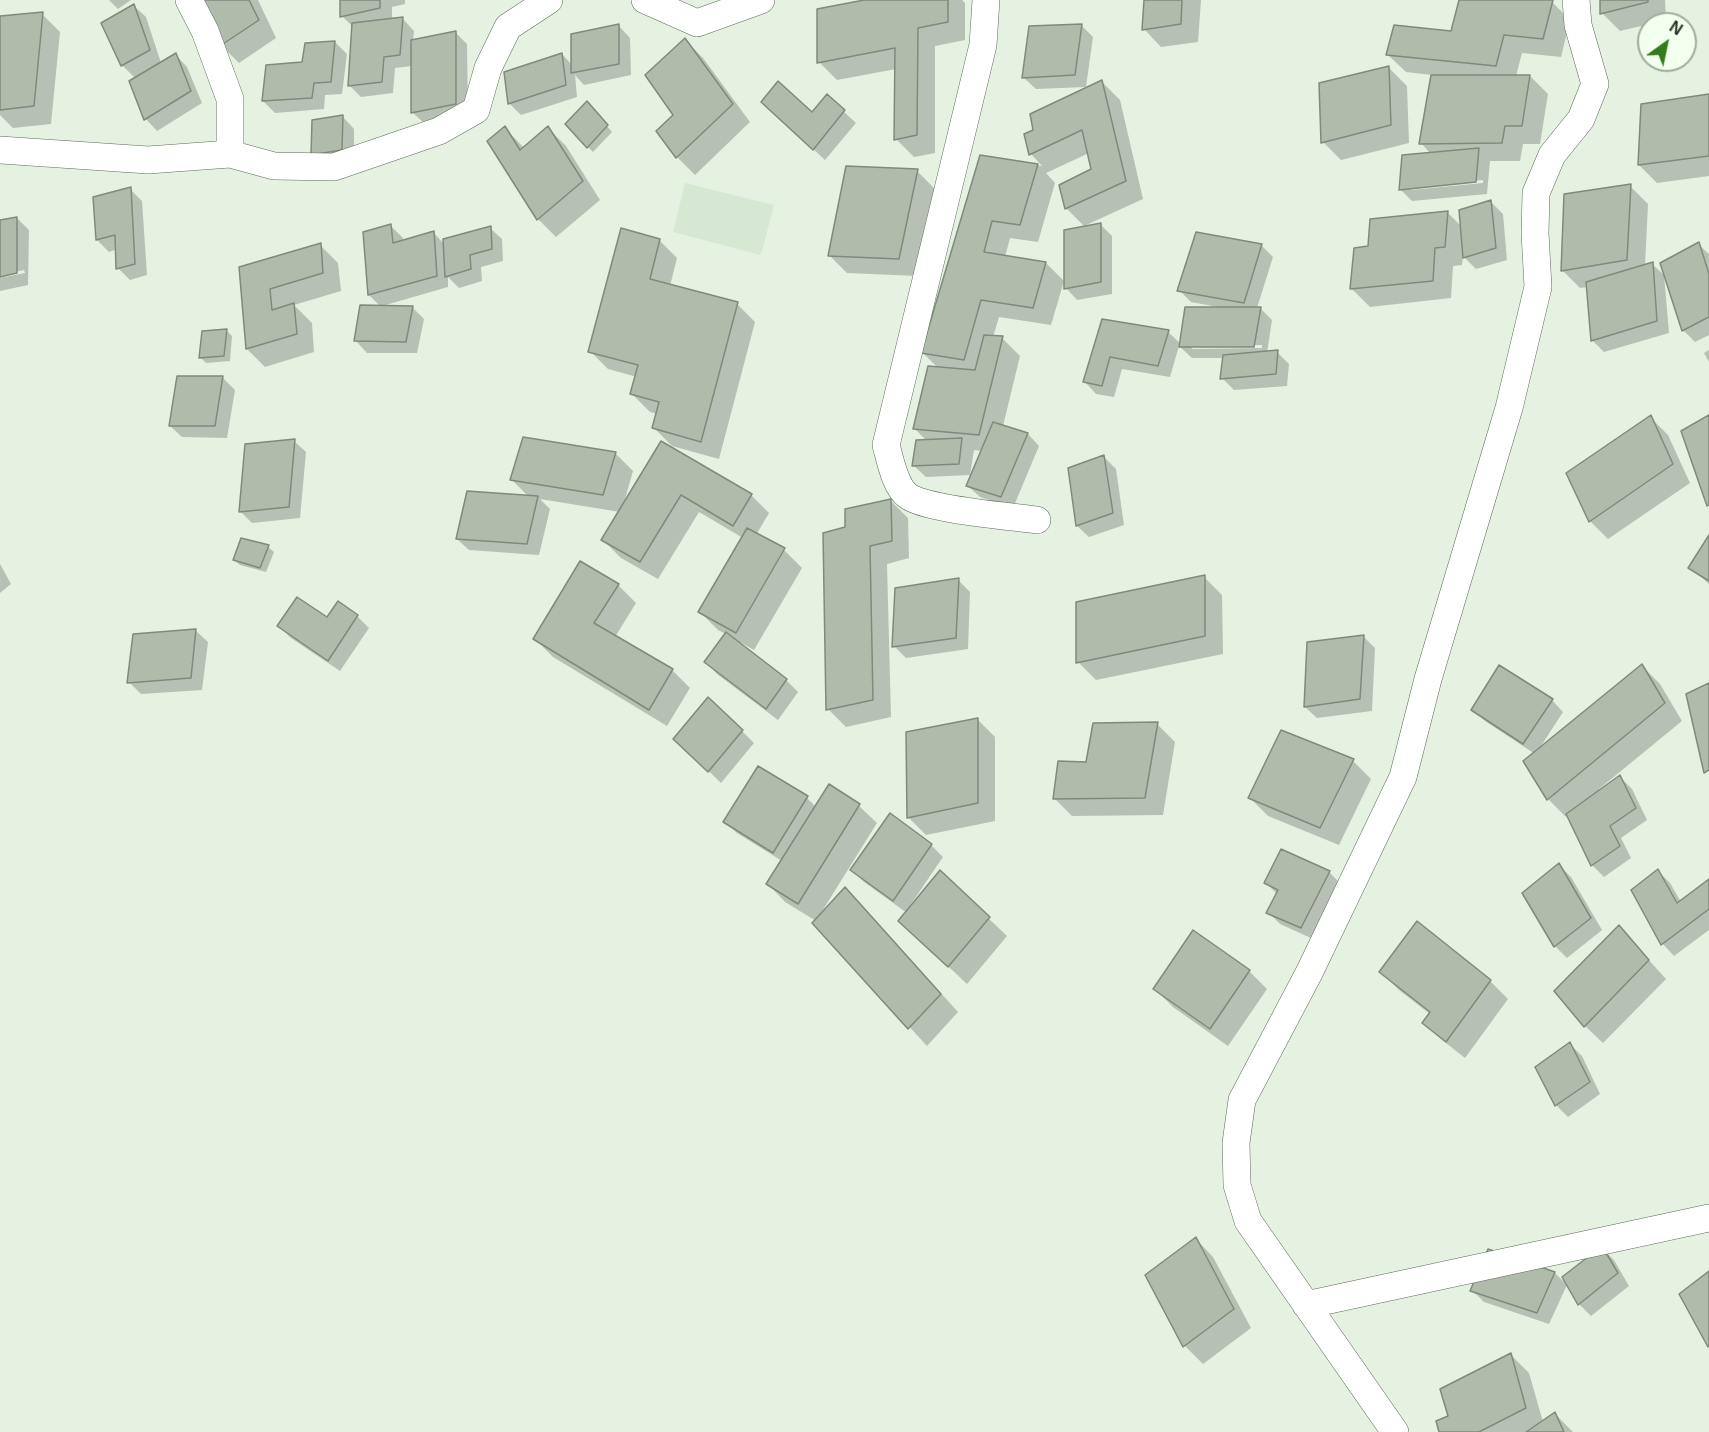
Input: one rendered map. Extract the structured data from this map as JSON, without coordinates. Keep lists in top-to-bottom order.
{
  "north": "top right"
}
